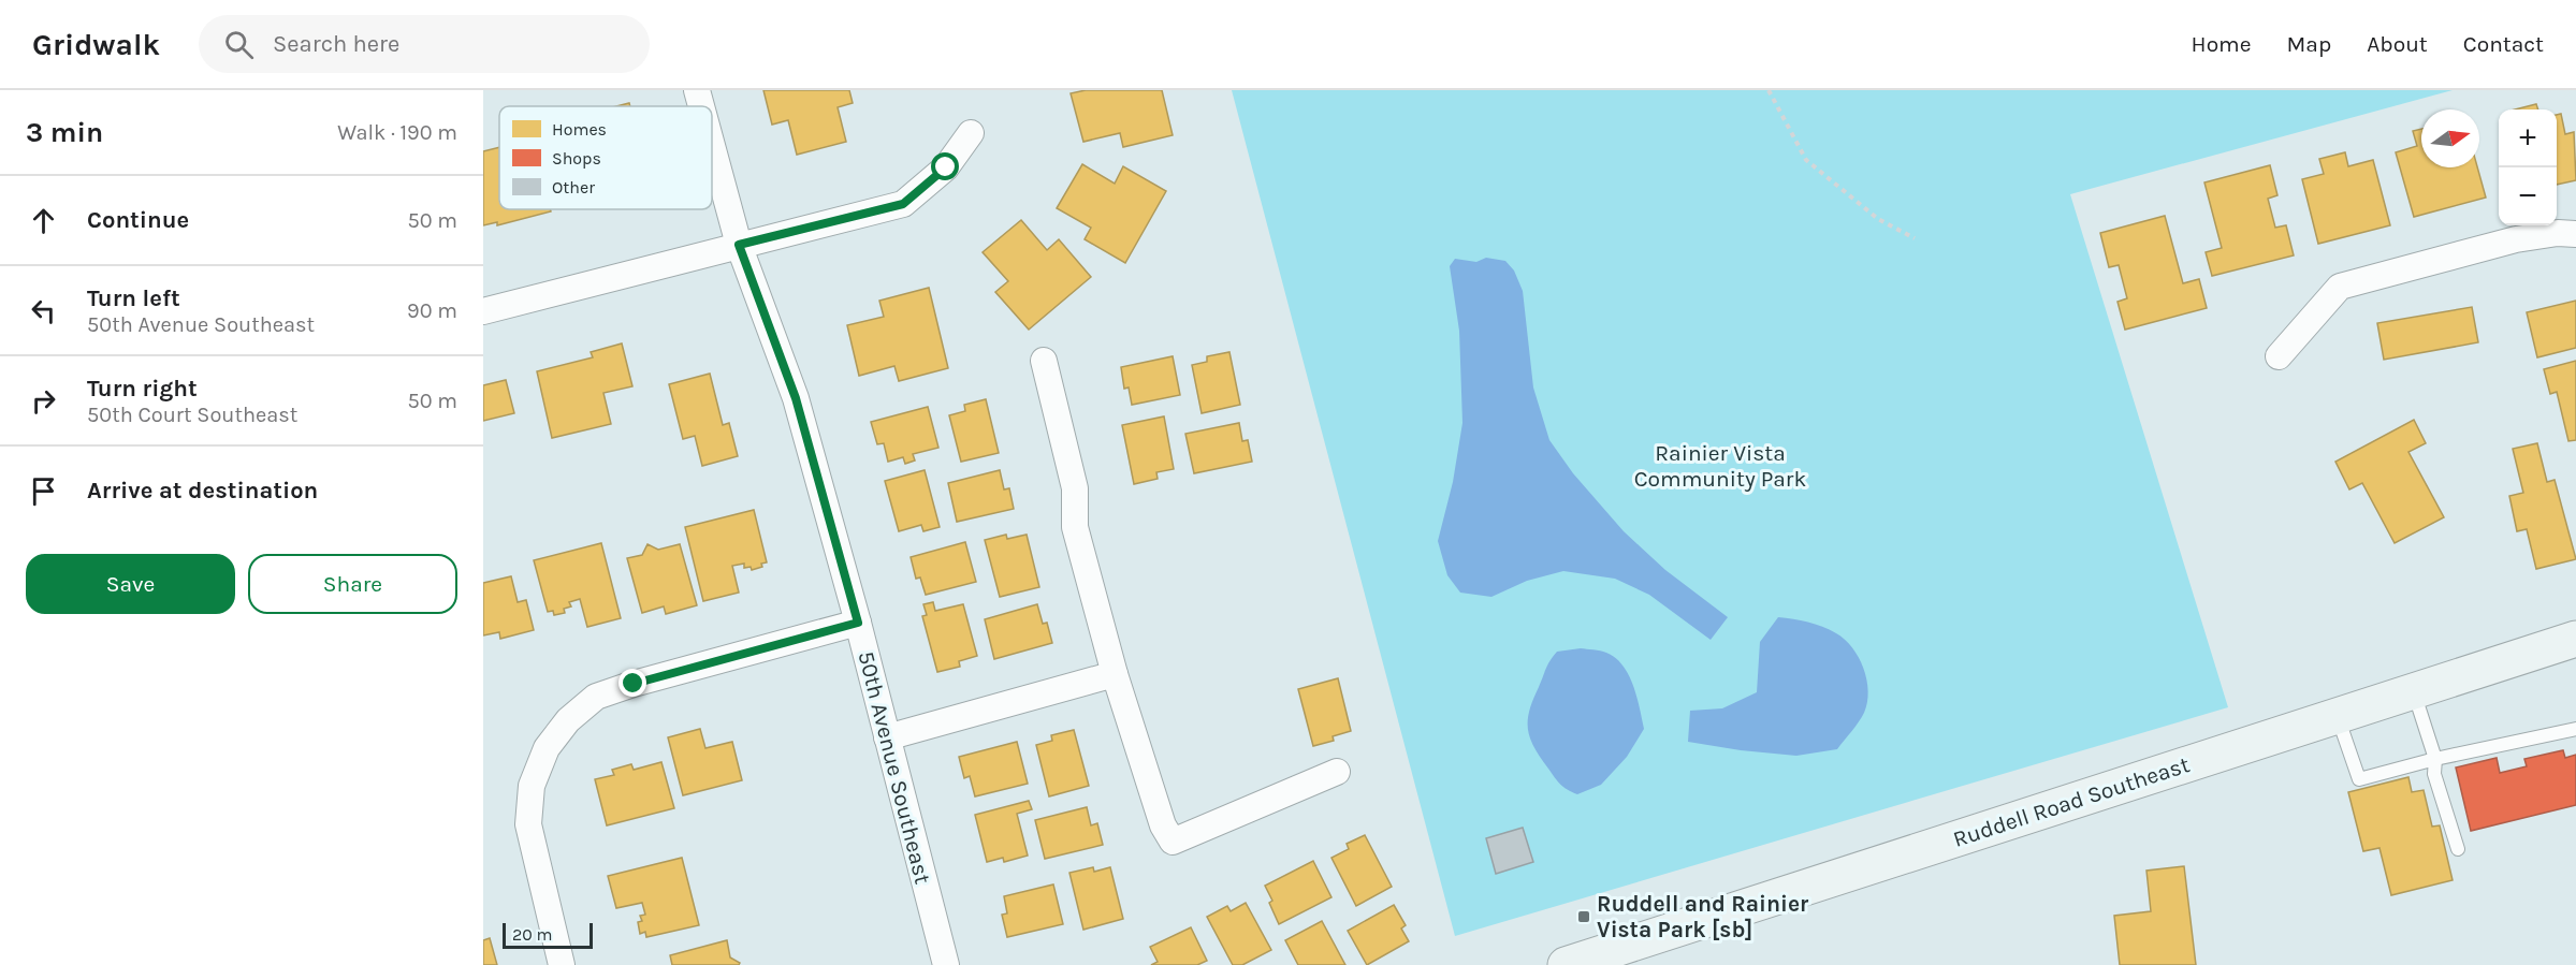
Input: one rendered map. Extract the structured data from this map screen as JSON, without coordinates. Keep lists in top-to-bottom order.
{
  "streets": {
    "main road": ["Ruddell Road Southeast"],
    "street": ["50th Avenue Southeast"]
  },
  "parks": ["Rainier Vista Community Park"],
  "places": {
    "transit": ["Ruddell and Rainier Vista Park [sb]"]
  },
  "legend": ["Homes", "Shops", "Other"],
  "scale_bar": "20 m",
  "north": "right",
  "page": {
    "header": "Gridwalk",
    "search": "Search here",
    "nav": [
      "Home",
      "Map",
      "About",
      "Contact"
    ],
    "heading": ["3 min", "Walk · 190 m"],
    "map_buttons": ["+", "−"],
    "list": [
      ["Continue", "50 m"],
      ["Turn left", "50th Avenue Southeast", "90 m"],
      ["Turn right", "50th Court Southeast", "50 m"],
      "Arrive at destination"
    ],
    "buttons": ["Save", "Share"],
    "scale": "20 m"
  }
}
